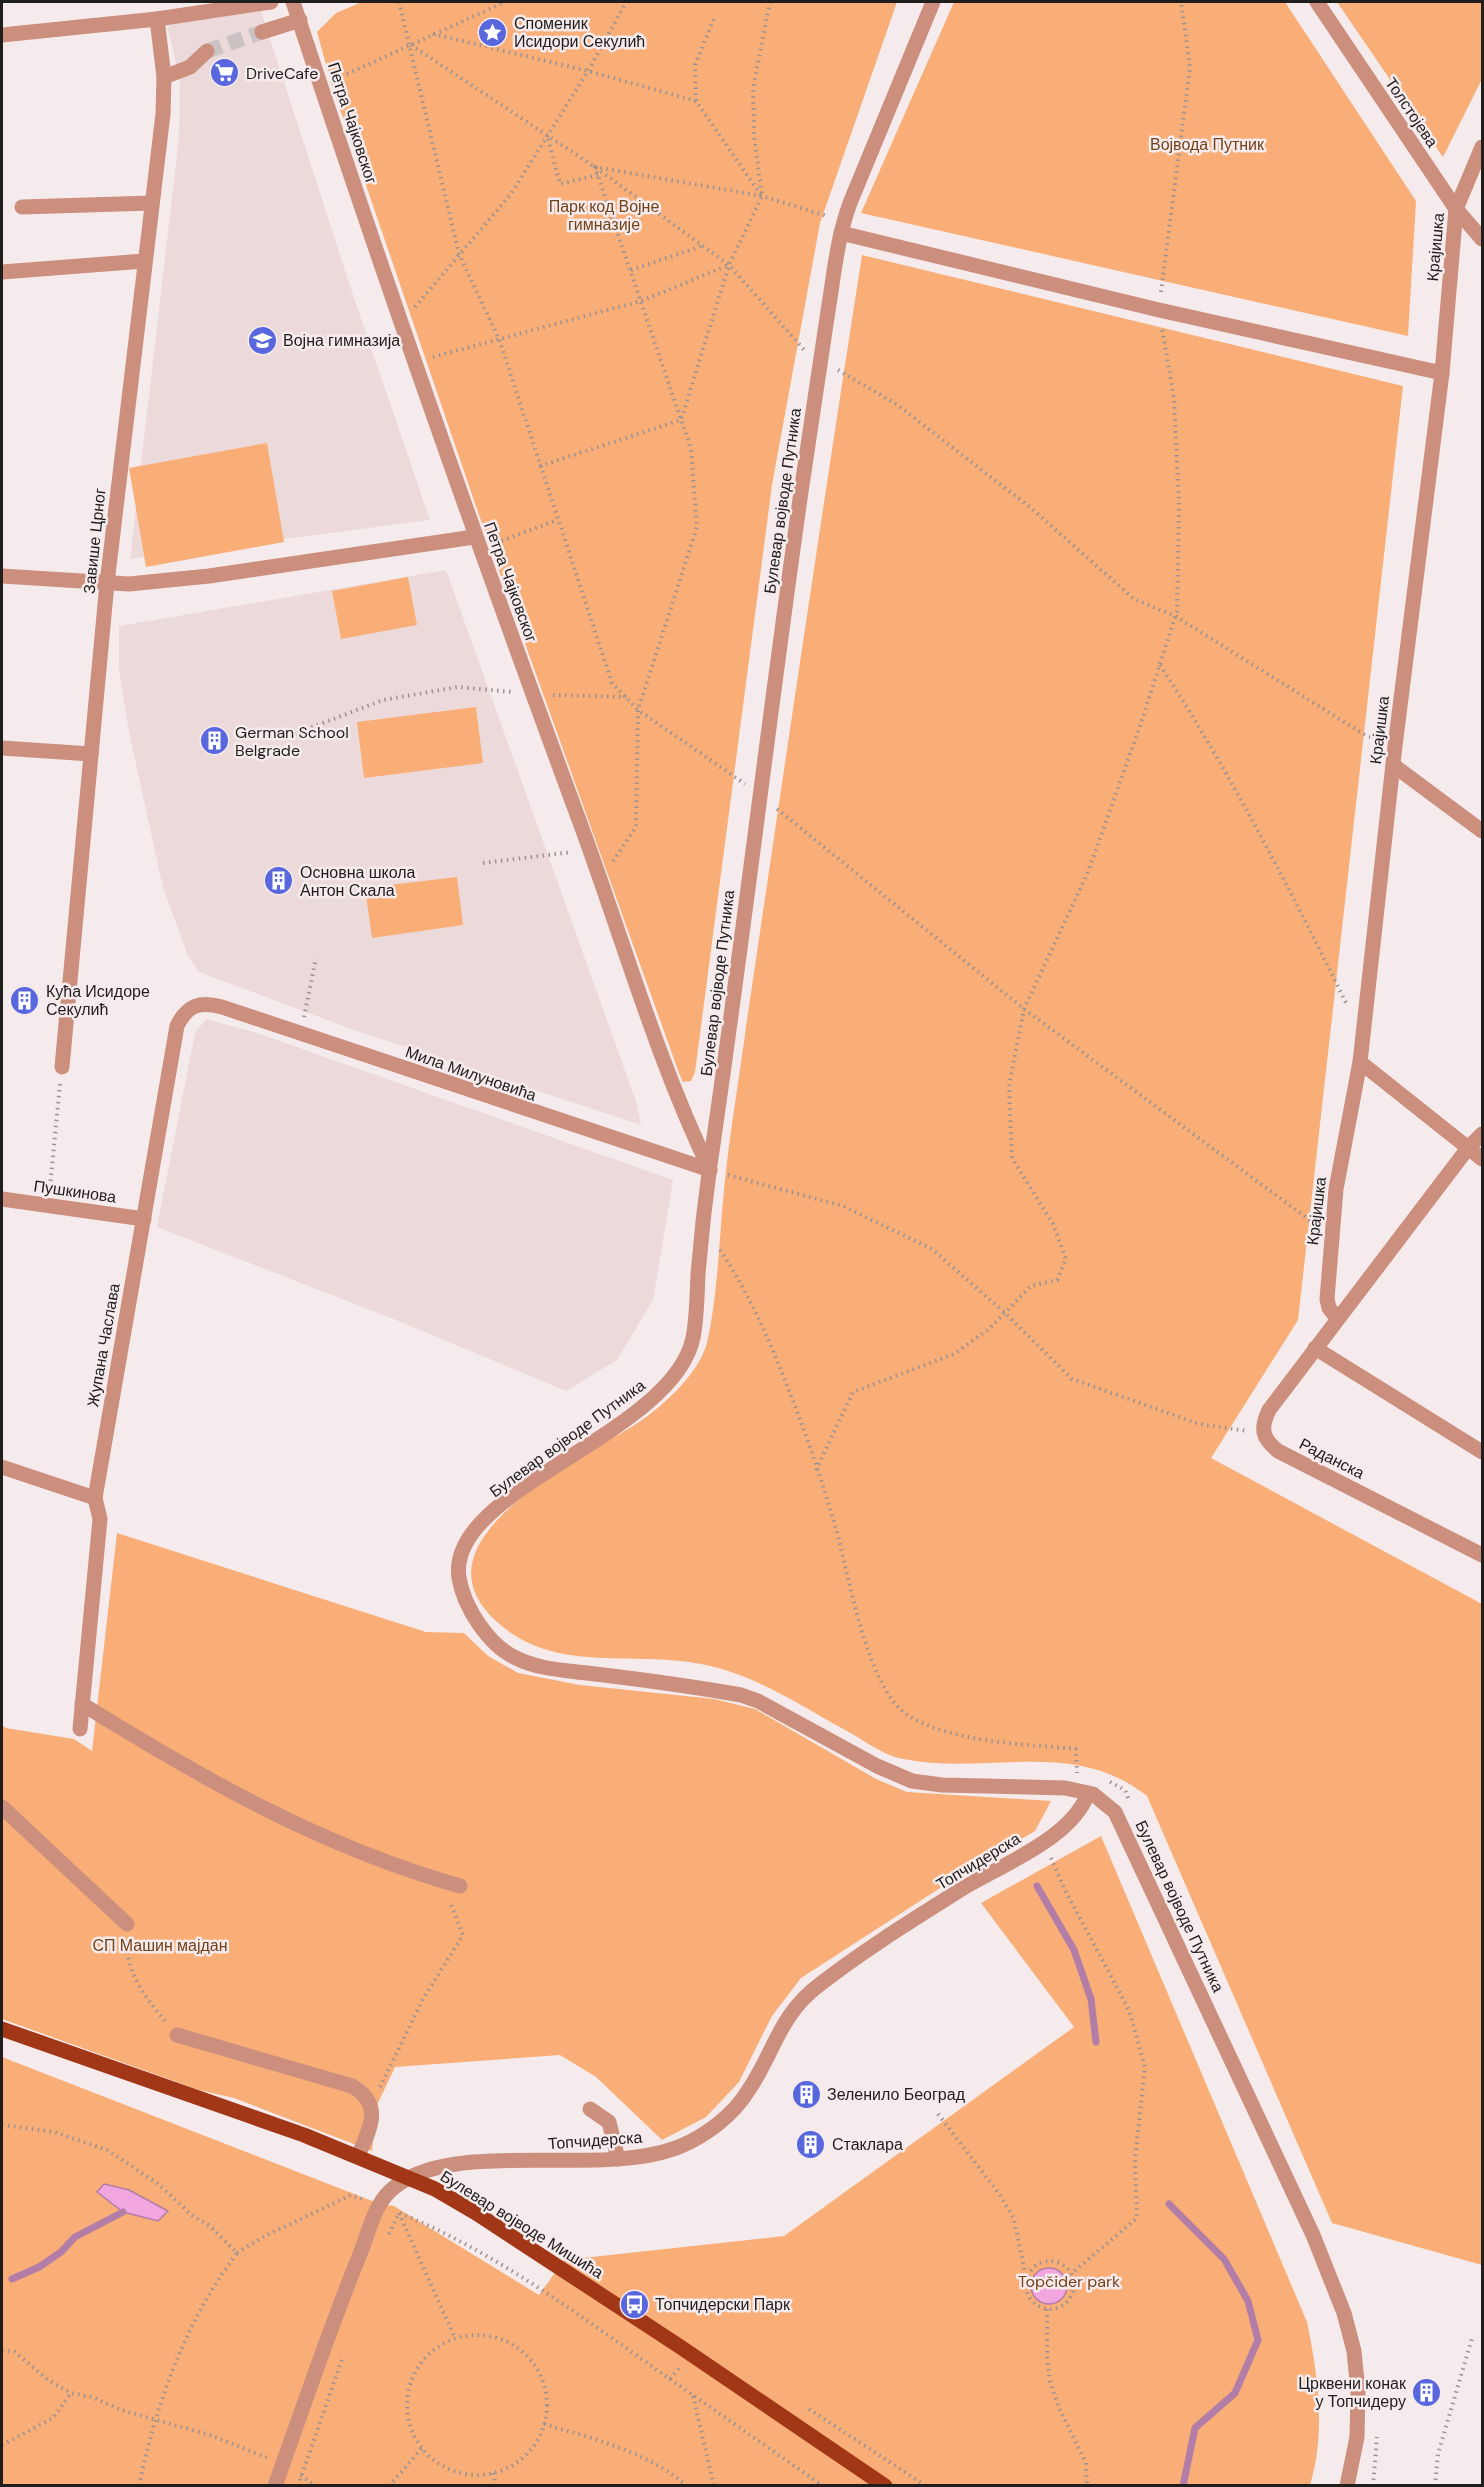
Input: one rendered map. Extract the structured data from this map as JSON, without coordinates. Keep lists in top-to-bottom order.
{
  "streets": {
    "main road": ["Булевар војводе Мишића"],
    "street": [
      "Толстојева",
      "Петра Чајковског",
      "Крајишка",
      "Булевар војводе Путника",
      "Завише Црног",
      "Мила Милуновића",
      "Пушкинова",
      "Жупана Часлава",
      "Раданска",
      "Топчидерска"
    ]
  },
  "crossings": [
    ["Толстојева", "Крајишка"],
    ["Петра Чајковског", "Булевар војводе Путника"],
    ["Петра Чајковског", "Мила Милуновића"],
    ["Булевар војводе Путника", "Мила Милуновића"],
    ["Булевар војводе Путника", "Топчидерска"],
    ["Мила Милуновића", "Жупана Часлава"],
    ["Пушкинова", "Жупана Часлава"],
    ["Топчидерска", "Булевар војводе Мишића"]
  ],
  "parks": [
    "Војвода Путник",
    "Парк код Војне гимназије",
    "СП Машин мајдан",
    "Topčider park"
  ],
  "places": {
    "place": ["Споменик Исидори Секулић"],
    "supermarket": ["DriveCafe"],
    "school or university": ["Војна гимназија"],
    "building": [
      "German School Belgrade",
      "Основна школа Антон Скала",
      "Кућа Исидоре Секулић",
      "Зеленило Београд",
      "Стаклара",
      "Црквени конак у Топчидеру"
    ],
    "bus stop": ["Топчидерски Парк"]
  }
}
